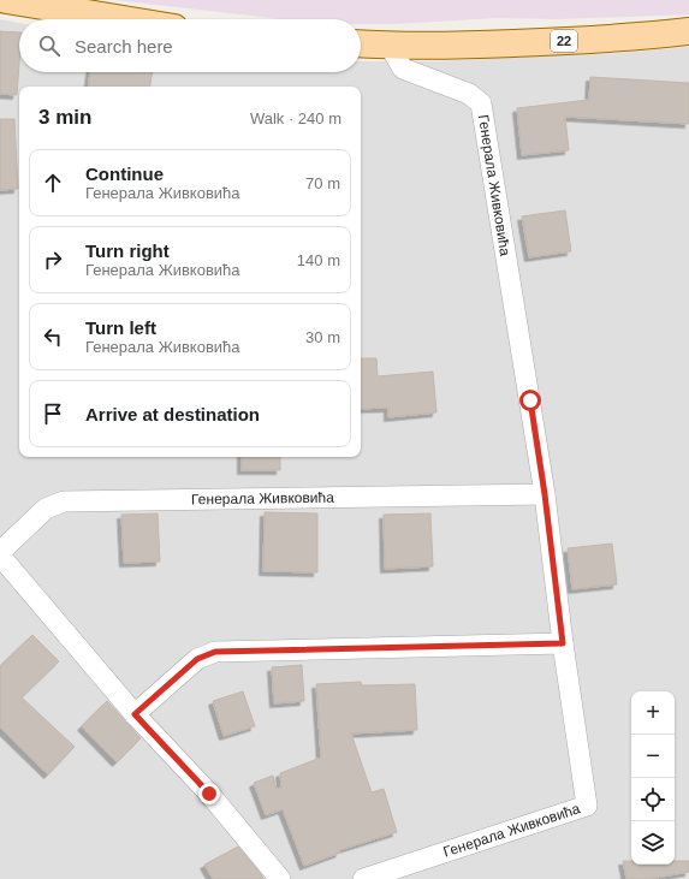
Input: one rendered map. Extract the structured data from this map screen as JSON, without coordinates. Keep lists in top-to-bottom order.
{
  "streets": {
    "main road": ["22"],
    "street": ["Генерала Живковића"]
  },
  "crossings": [
    ["22", "Генерала Живковића"]
  ],
  "page": {
    "search": "Search here",
    "heading": ["3 min", "Walk · 240 m"],
    "list": [
      ["Continue", "Генерала Живковића", "70 m"],
      ["Turn right", "Генерала Живковића", "140 m"],
      ["Turn left", "Генерала Живковића", "30 m"],
      "Arrive at destination"
    ],
    "map_buttons": ["+", "−"]
  }
}
